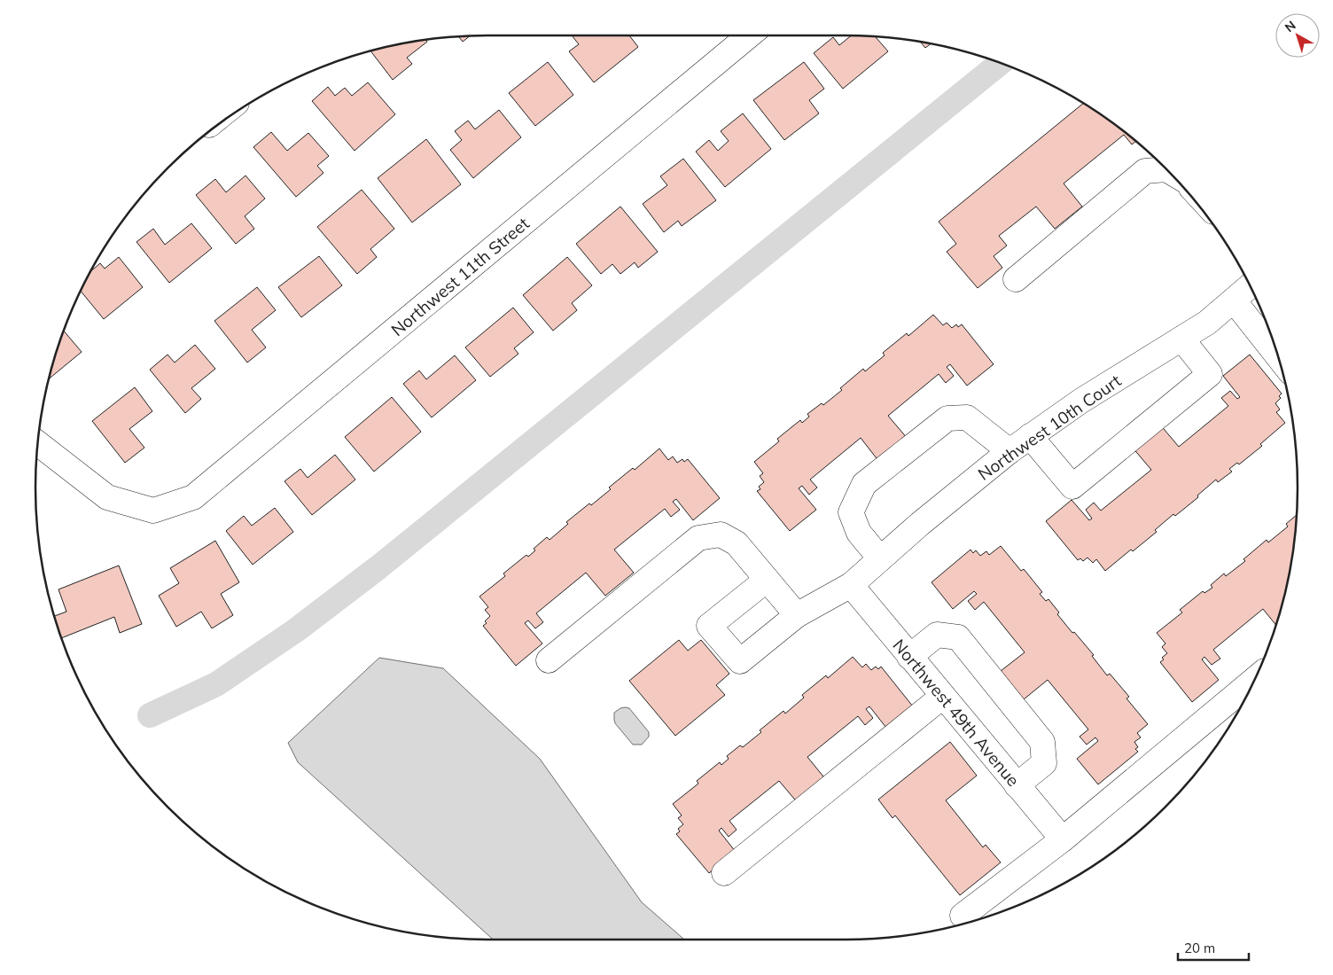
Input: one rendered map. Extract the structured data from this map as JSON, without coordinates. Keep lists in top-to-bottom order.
{
  "streets": {
    "street": ["Northwest 11th Street", "Northwest 10th Court", "Northwest 49th Avenue"]
  },
  "crossings": [
    ["Northwest 10th Court", "Northwest 49th Avenue"]
  ],
  "scale_bar": "20 m",
  "north": "top left"
}
